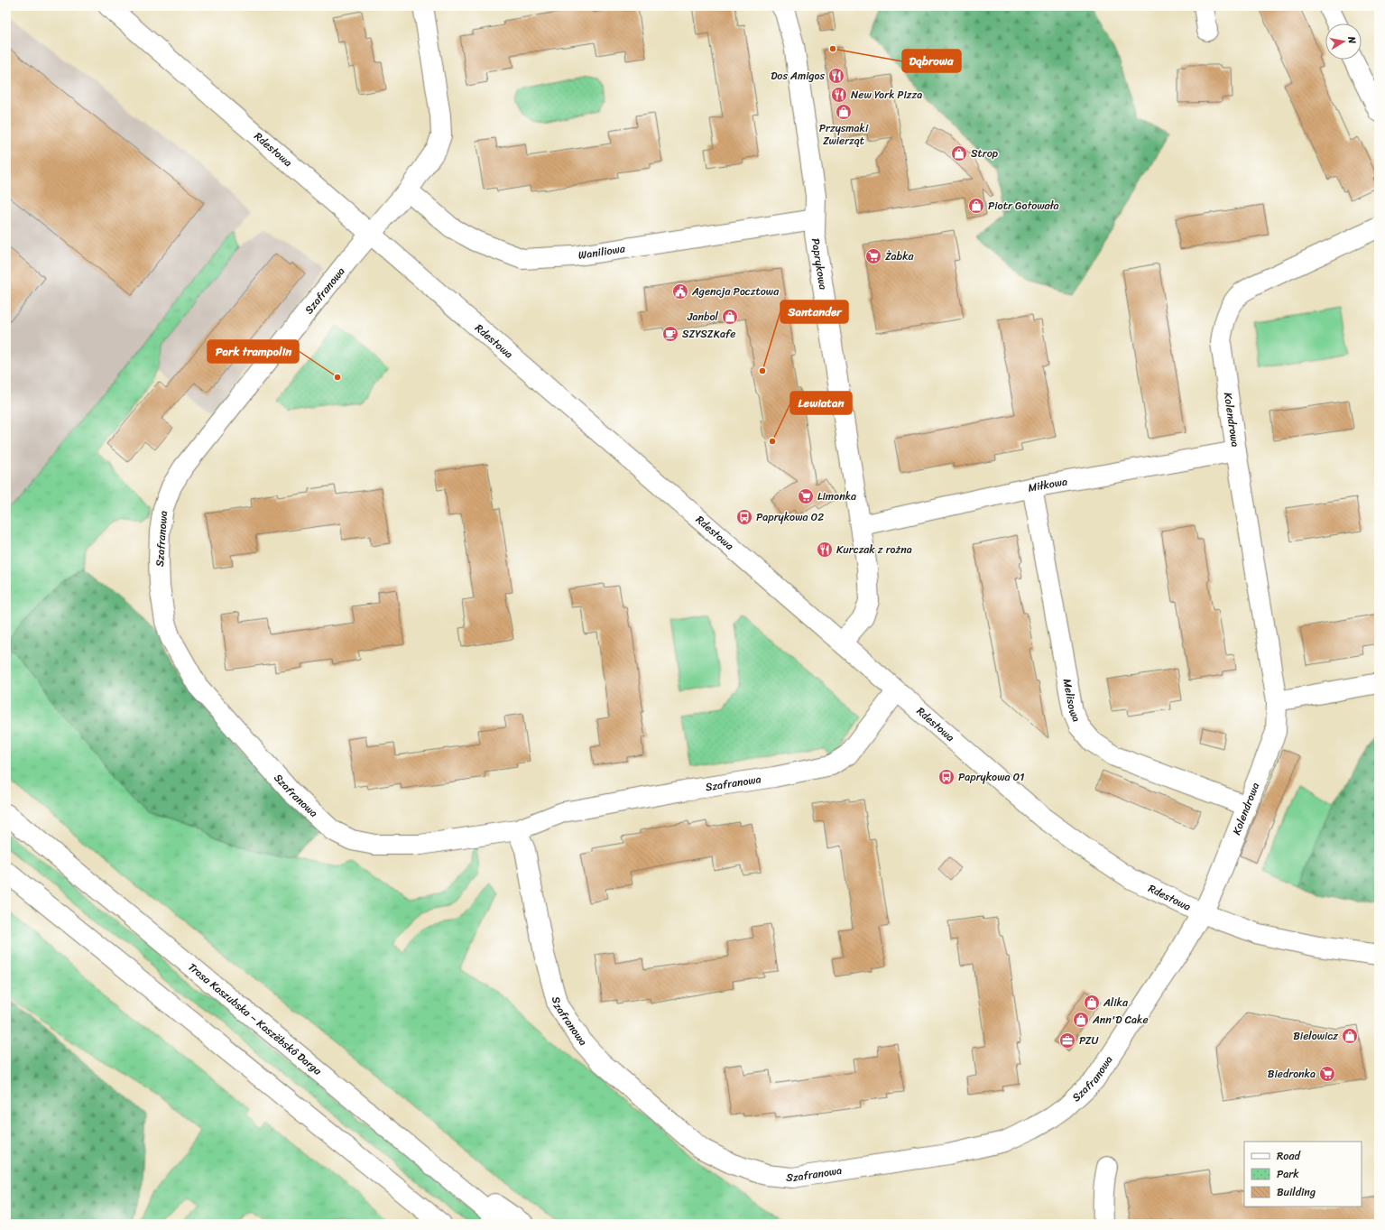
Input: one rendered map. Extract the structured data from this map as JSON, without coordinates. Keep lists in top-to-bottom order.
{
  "streets": {
    "main road": [
      "Rdestowa",
      "Waniliowa",
      "Paprykowa",
      "Szafranowa",
      "Kolendrowa",
      "Miłkowa",
      "Melisowa",
      "Trasa Kaszubska – Kaszëbskô Darga"
    ]
  },
  "crossings": [
    ["Rdestowa", "Paprykowa"],
    ["Rdestowa", "Szafranowa"],
    ["Rdestowa", "Kolendrowa"],
    ["Waniliowa", "Paprykowa"],
    ["Waniliowa", "Szafranowa"],
    ["Paprykowa", "Miłkowa"],
    ["Szafranowa", "Kolendrowa"],
    ["Kolendrowa", "Miłkowa"],
    ["Kolendrowa", "Melisowa"],
    ["Miłkowa", "Melisowa"]
  ],
  "places": {
    "other": [
      "Dąbrowa",
      "Santander",
      "Park trampolin",
      "Lewiatan"
    ],
    "restaurant": ["Dos Amigos", "New York Pizza", "Kurczak z rożna"],
    "shop": [
      "Przysmaki Zwierząt",
      "Strop",
      "Piotr Gotowała",
      "Janbol",
      "Alika",
      "Ann'D Cake",
      "Bielowicz"
    ],
    "supermarket": ["Żabka", "Limonka", "Biedronka"],
    "public building": ["Agencja Pocztowa"],
    "cafe": ["SZYSZKafe"],
    "bus stop": ["Paprykowa 02", "Paprykowa 01"],
    "office": ["PZU"]
  },
  "legend": ["Road", "Park", "Building"],
  "north": "right"
}
